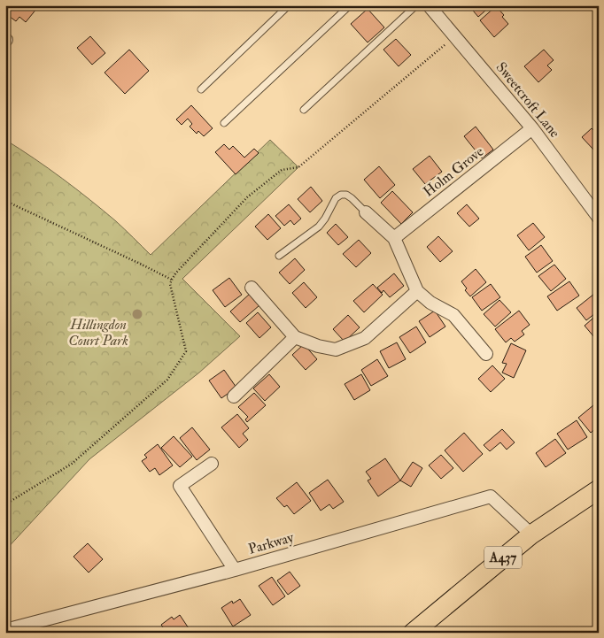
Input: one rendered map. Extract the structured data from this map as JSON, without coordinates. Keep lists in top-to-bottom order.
{
  "streets": {
    "main road": ["A437"],
    "street": ["Sweetcroft Lane", "Holm Grove", "Parkway"]
  },
  "crossings": [
    ["Sweetcroft Lane", "Holm Grove"],
    ["Parkway", "A437"]
  ],
  "parks": ["Hillingdon Court Park"]
}
